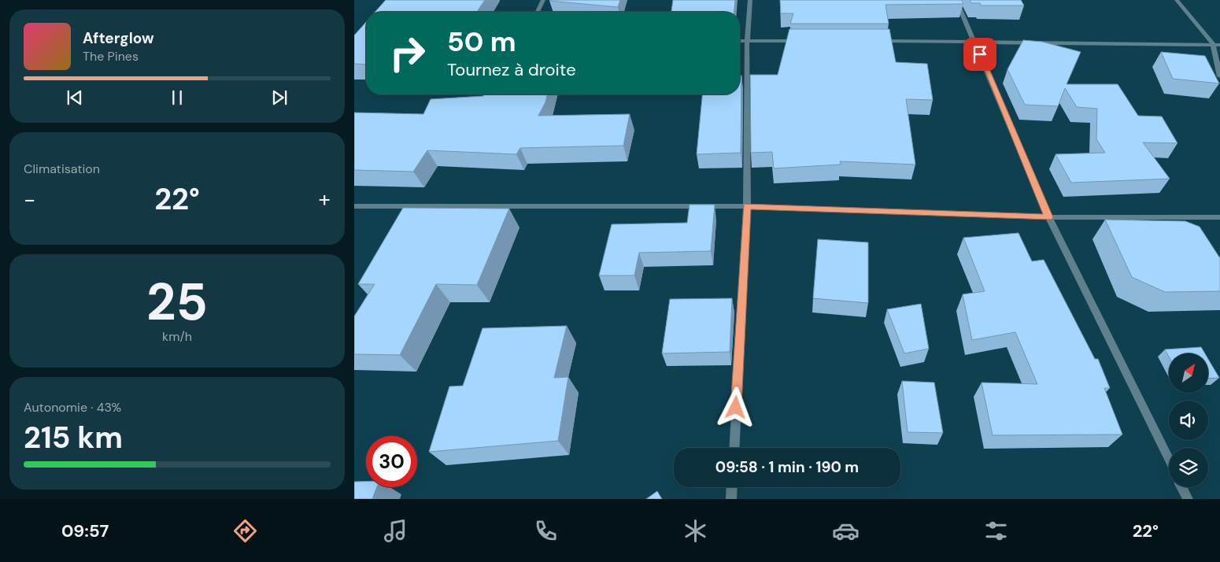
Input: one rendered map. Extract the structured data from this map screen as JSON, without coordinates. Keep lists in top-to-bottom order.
{
  "north": "top right",
  "page": {
    "turn": ["50 m", "Tournez à droite"],
    "song": ["Afterglow", "The Pines"],
    "tile": [
      "Climatisation",
      ["25", "km/h"],
      ["Autonomie · 43%", "215 km"]
    ],
    "heat": ["−", "22°", "+"],
    "limit": "30",
    "trip": "09:58 · 1 min · 190 m",
    "tabs": ["09:57", "22°"]
  }
}
